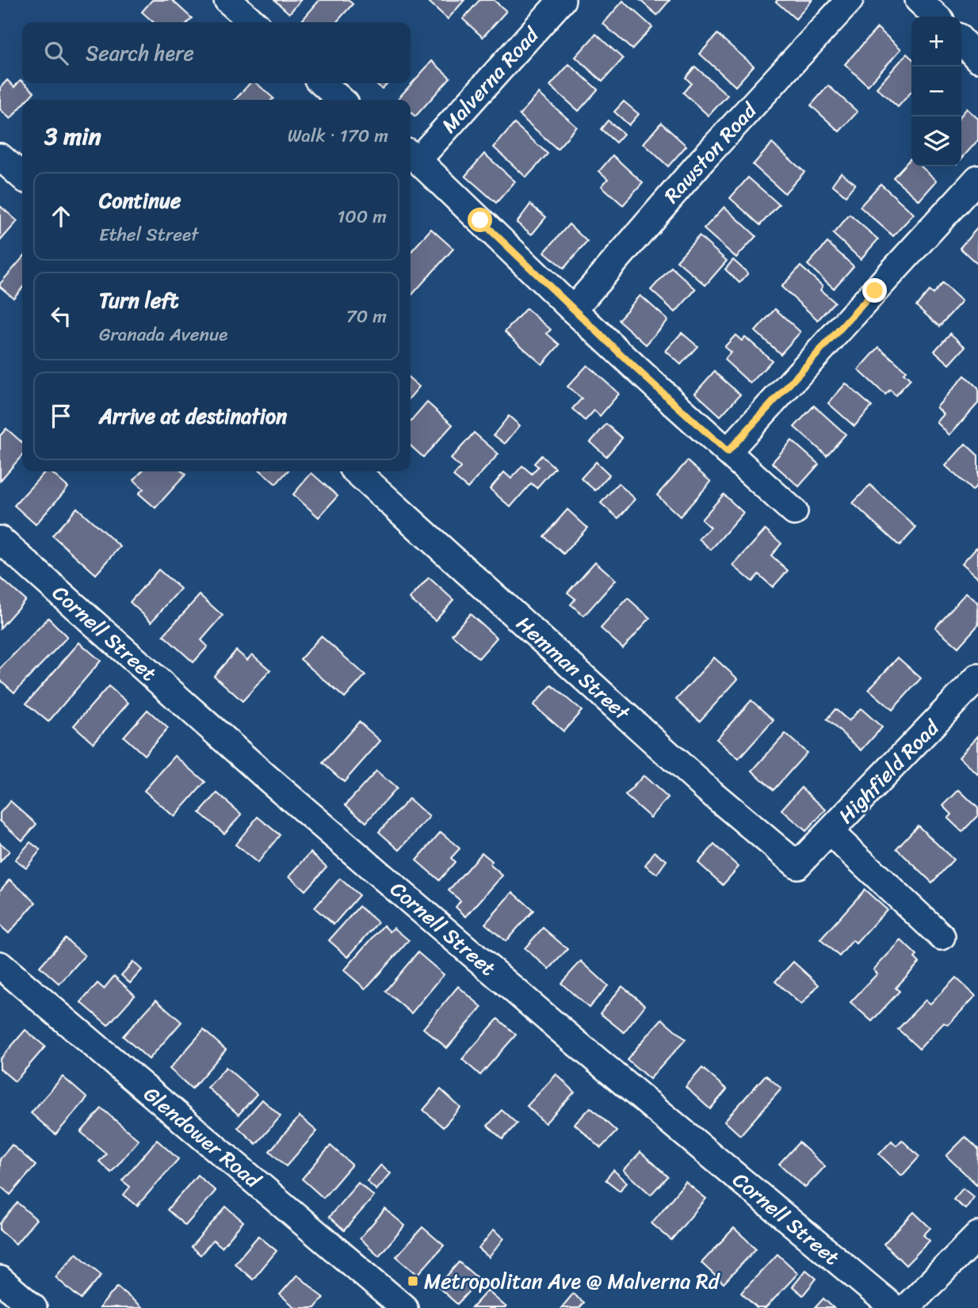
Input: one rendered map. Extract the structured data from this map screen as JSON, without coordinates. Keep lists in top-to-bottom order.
{
  "streets": {
    "street": [
      "Malverna Road",
      "Rawston Road",
      "Cornell Street",
      "Hemman Street",
      "Highfield Road",
      "Glendower Road"
    ]
  },
  "crossings": [
    ["Hemman Street", "Highfield Road"]
  ],
  "places": {
    "transit": ["Metropolitan Ave @ Malverna Rd"]
  },
  "page": {
    "map_buttons": ["+", "−"],
    "search": "Search here",
    "heading": ["3 min", "Walk · 170 m"],
    "list": [
      ["Continue", "Ethel Street", "100 m"],
      ["Turn left", "Granada Avenue", "70 m"],
      "Arrive at destination"
    ]
  }
}
